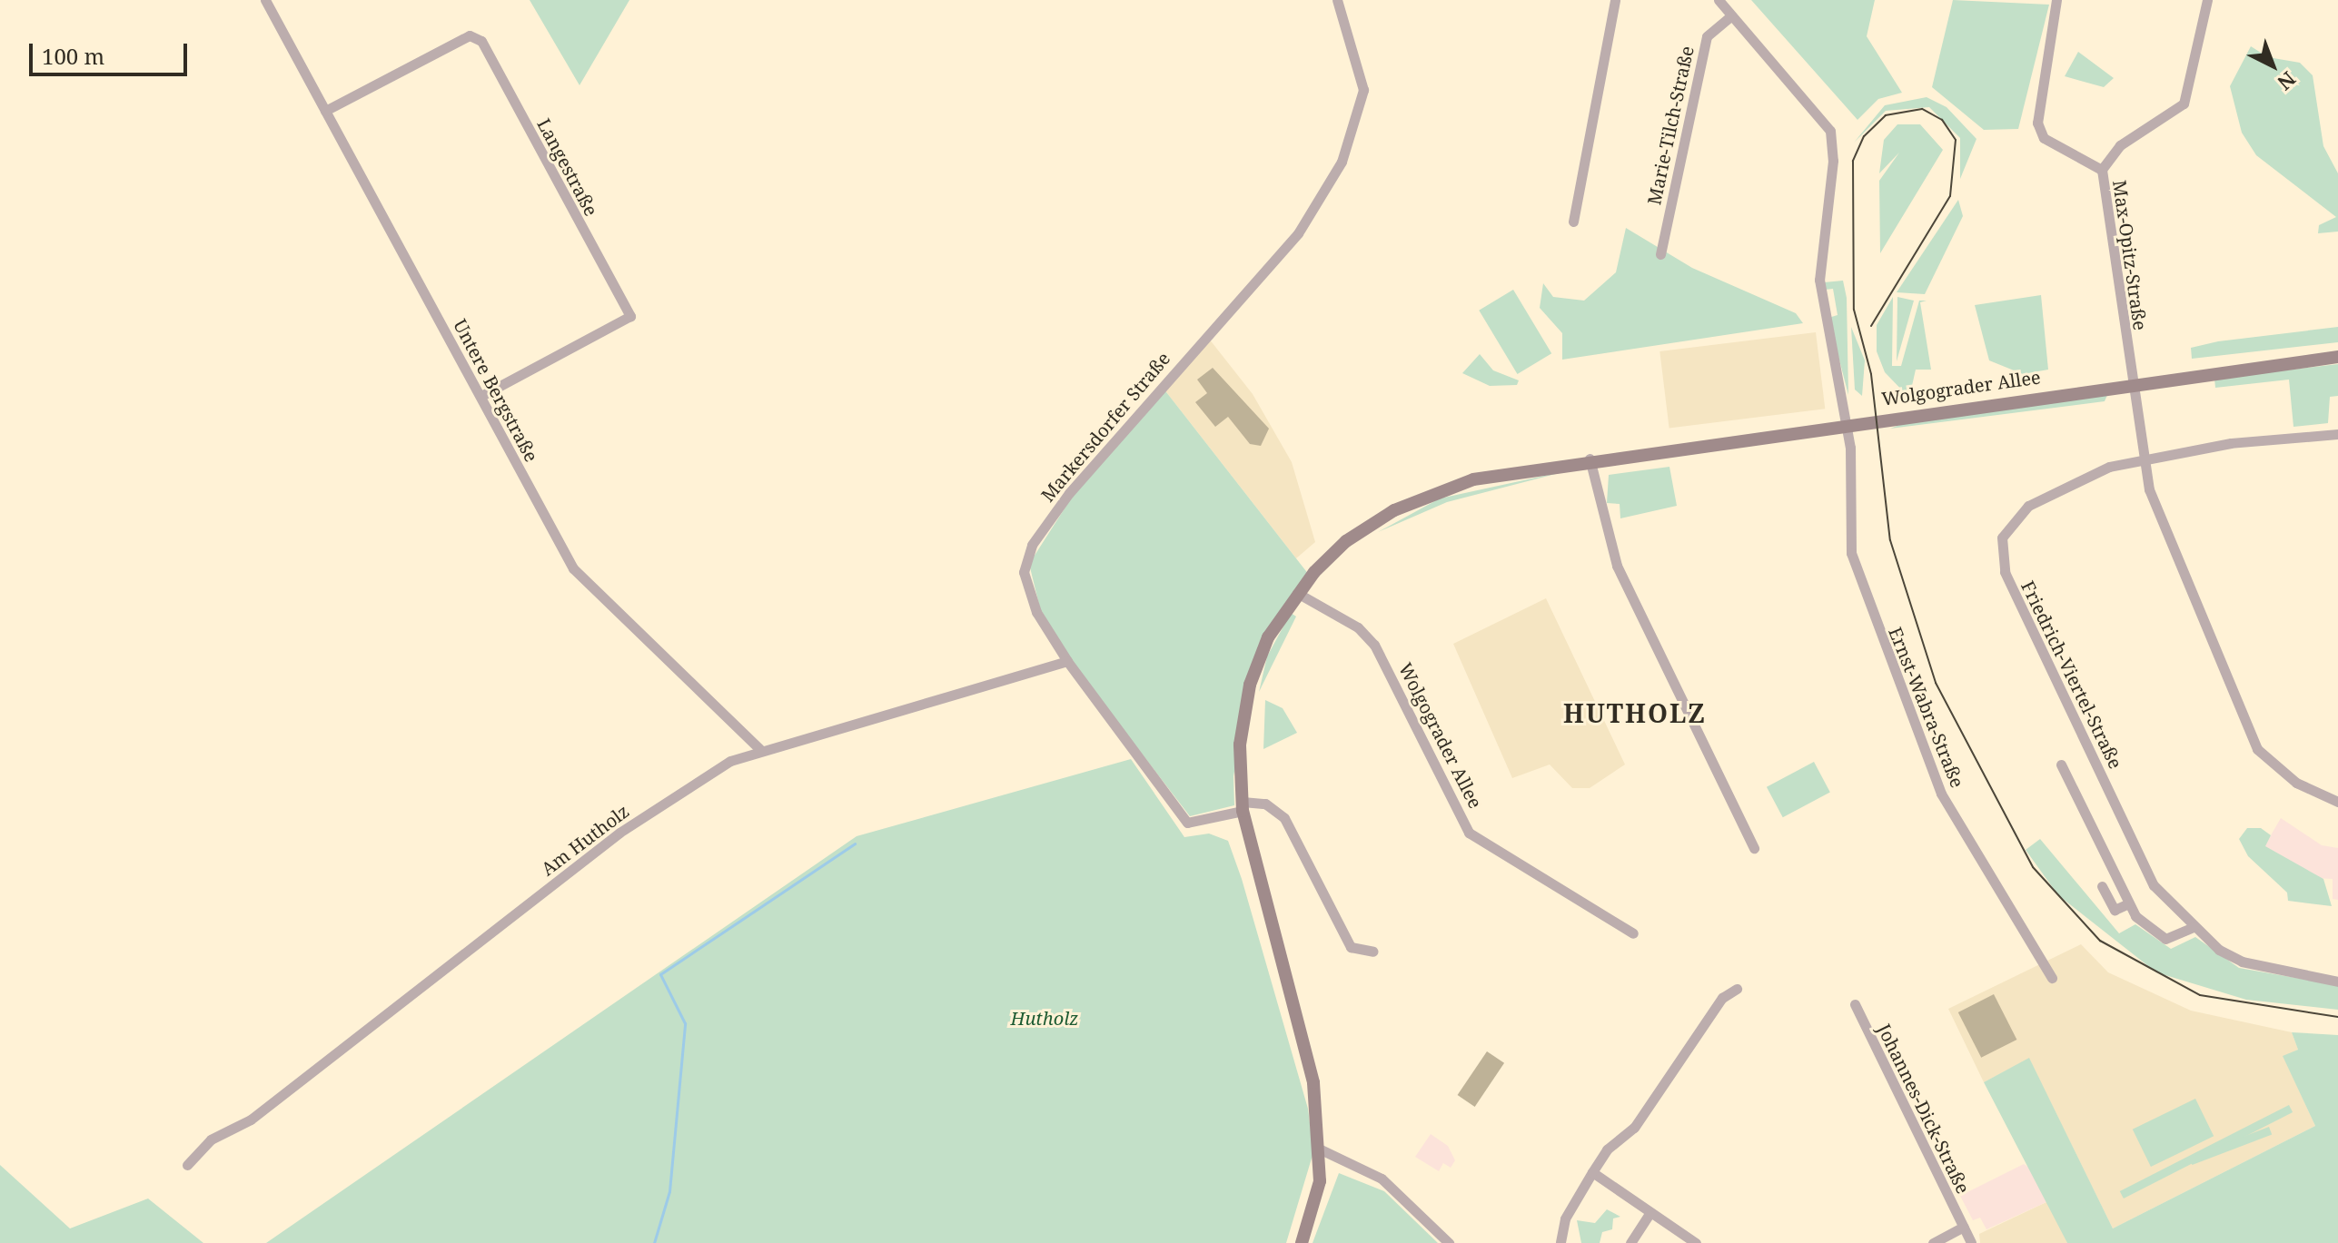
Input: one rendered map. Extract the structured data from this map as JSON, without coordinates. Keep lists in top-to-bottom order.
{
  "streets": {
    "main road": ["Wolgograder Allee"],
    "street": [
      "Marie-Tilch-Straße",
      "Langestraße",
      "Max-Opitz-Straße",
      "Untere Bergstraße",
      "Markersdorfer Straße",
      "Friedrich-Viertel-Straße",
      "Ernst-Wabra-Straße",
      "Am Hutholz",
      "Johannes-Dick-Straße"
    ]
  },
  "crossings": [
    ["Langestraße", "Untere Bergstraße"],
    ["Max-Opitz-Straße", "Wolgograder Allee"],
    ["Wolgograder Allee", "Markersdorfer Straße"],
    ["Wolgograder Allee", "Ernst-Wabra-Straße"],
    ["Untere Bergstraße", "Am Hutholz"],
    ["Markersdorfer Straße", "Am Hutholz"]
  ],
  "districts": ["HUTHOLZ"],
  "parks": ["Hutholz"],
  "scale_bar": "100 m",
  "north": "bottom right"
}
